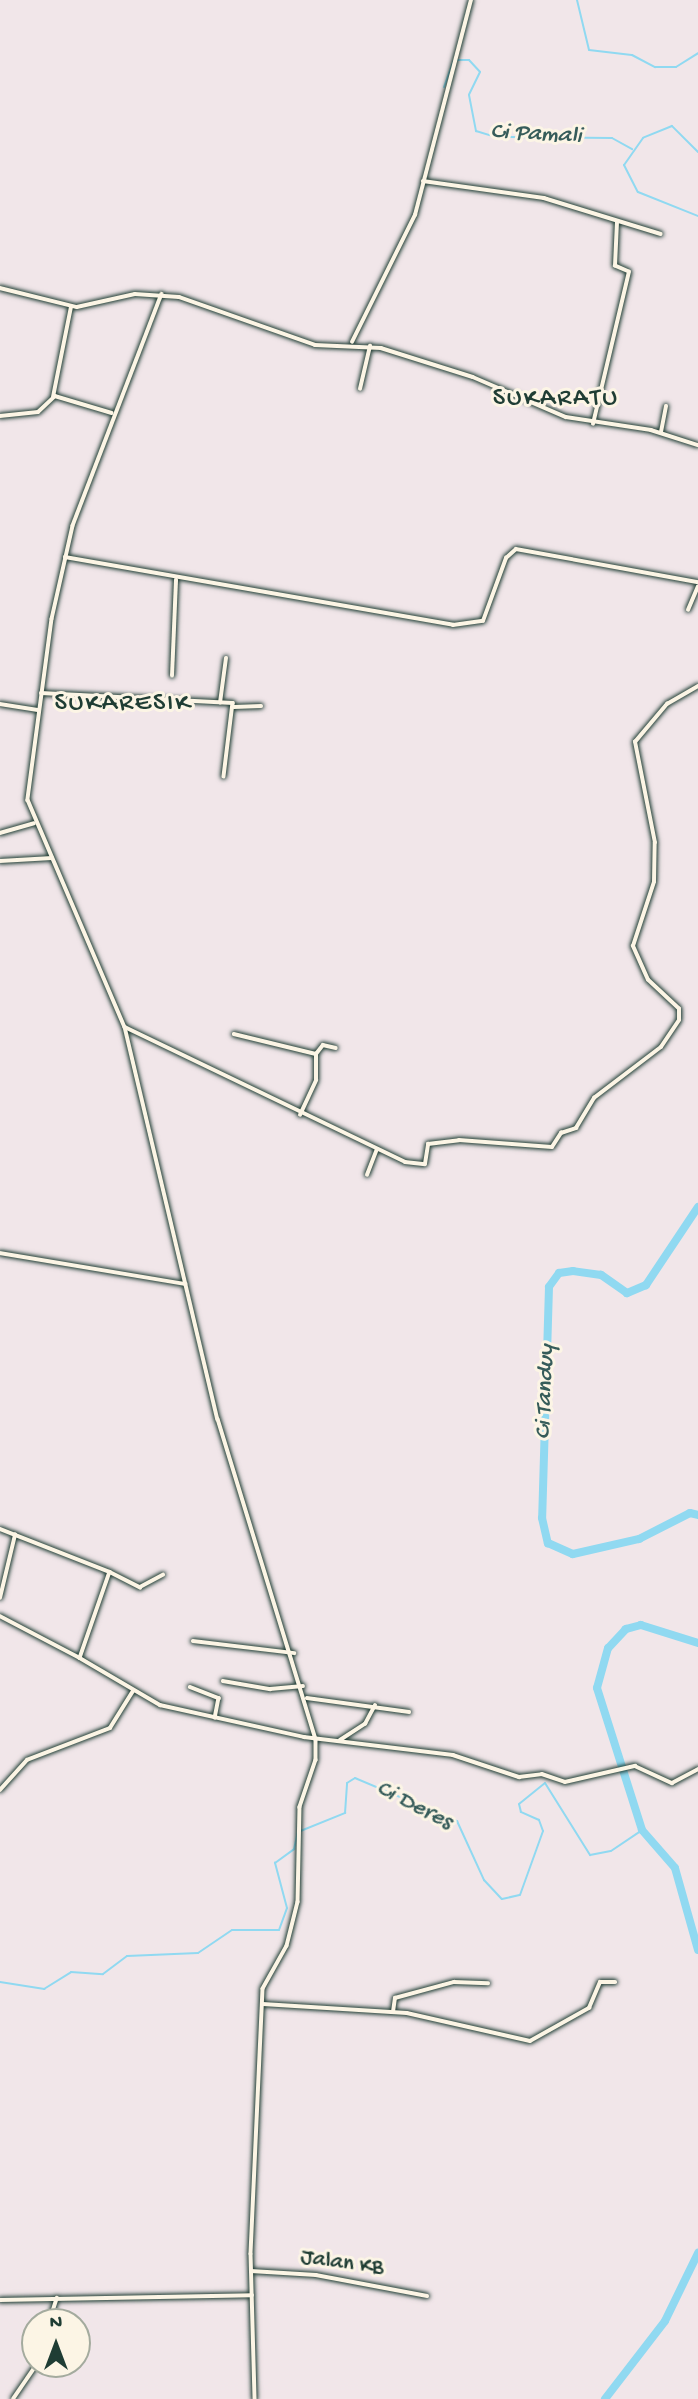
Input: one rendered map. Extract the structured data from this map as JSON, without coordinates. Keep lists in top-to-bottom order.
{
  "streets": {
    "street": ["Jalan KB"]
  },
  "districts": ["SUKARATU", "SUKARESIK"],
  "water": ["Ci Pamali", "Ci Tanduy", "Ci Deres"],
  "north": "top"
}
